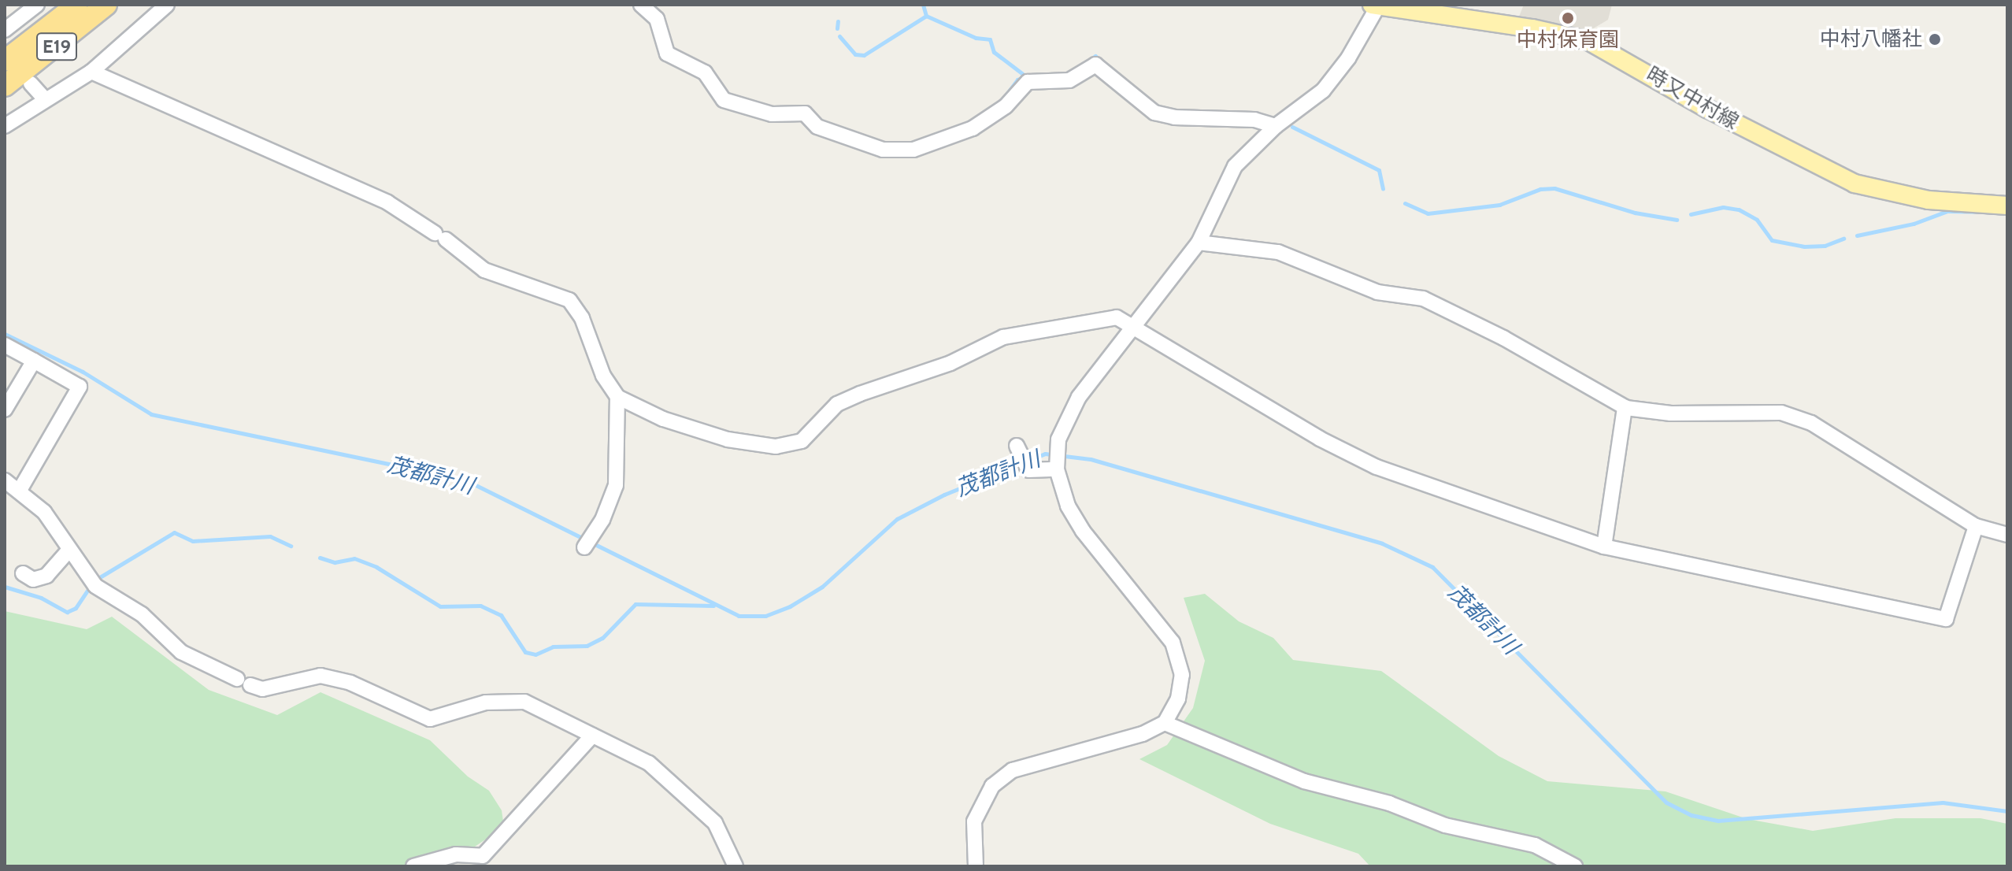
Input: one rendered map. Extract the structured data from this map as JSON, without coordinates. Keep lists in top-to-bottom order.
{
  "streets": {
    "highway": ["E19"],
    "main road": ["時又中村線"]
  },
  "water": ["茂都計川"],
  "places": ["中村保育園", "中村八幡社"]
}
